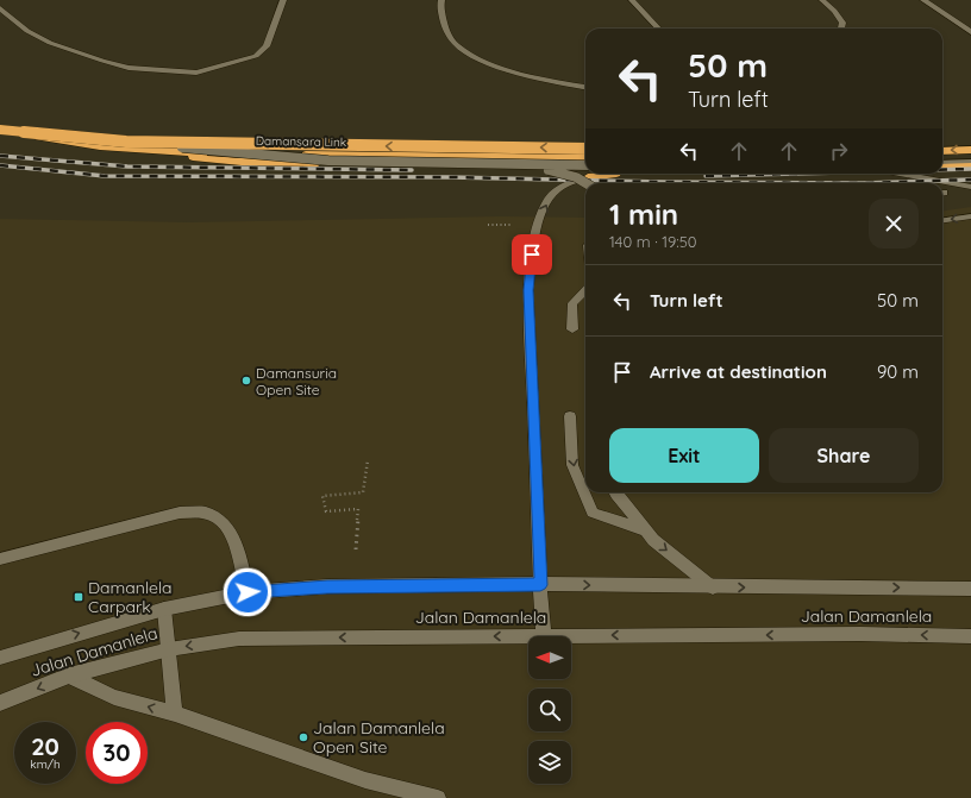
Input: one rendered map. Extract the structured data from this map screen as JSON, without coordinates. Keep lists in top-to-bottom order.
{
  "streets": {
    "highway": ["Damansara Link"],
    "street": ["Jalan Damanlela"]
  },
  "places": {
    "other": ["Damansuria Open Site", "Jalan Damanlela Open Site"],
    "transit": ["Damanlela Carpark"]
  },
  "north": "left",
  "page": {
    "turn": ["50 m", "Turn left"],
    "heading": ["1 min", "140 m · 19:50"],
    "list": [
      {
        "name": "Turn left",
        "value": "50 m"
      },
      {
        "name": "Arrive at destination",
        "value": "90 m"
      }
    ],
    "buttons": ["Exit", "Share"],
    "speed": "20 km/h",
    "limit": "30"
  }
}
